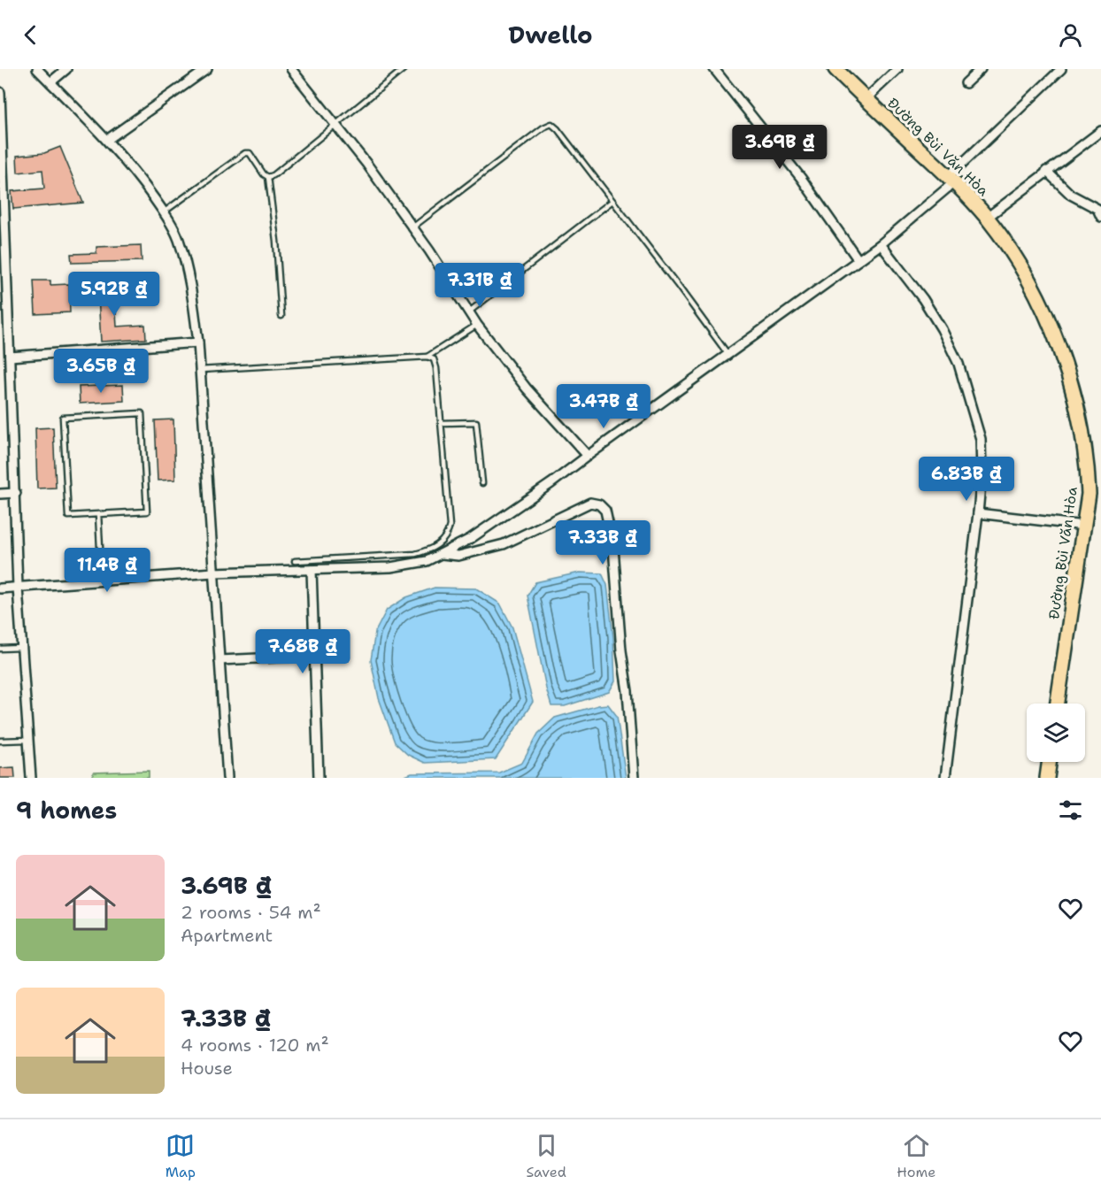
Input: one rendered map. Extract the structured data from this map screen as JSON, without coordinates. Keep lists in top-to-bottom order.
{
  "streets": {
    "main road": ["Đường Bùi Văn Hòa"]
  },
  "page": {
    "header": "Dwello",
    "price": [
      "3.69B ₫",
      "7.31B ₫",
      "5.92B ₫",
      "3.65B ₫",
      "3.47B ₫",
      "6.83B ₫",
      "7.33B ₫",
      "11.4B ₫",
      "7.68B ₫"
    ],
    "heading": "9 homes",
    "list": [
      {
        "name": "3.69B ₫",
        "note": "2 rooms · 54 m² · Apartment"
      },
      {
        "name": "7.33B ₫",
        "note": "4 rooms · 120 m² · House"
      }
    ],
    "tabs": ["Map", "Saved", "Home"]
  }
}
